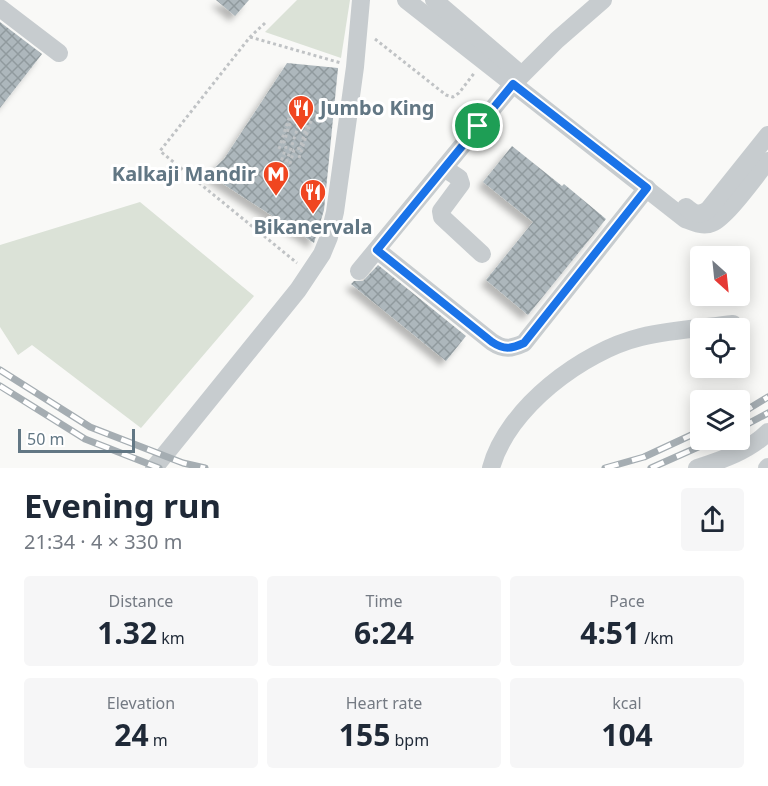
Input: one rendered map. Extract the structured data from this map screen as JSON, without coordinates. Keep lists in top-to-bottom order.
{
  "places": {
    "restaurant": ["Jumbo King", "Bikanervala"],
    "metro station": ["Kalkaji Mandir"]
  },
  "scale_bar": "50 m",
  "north": "bottom right",
  "page": {
    "scale": "50 m",
    "heading": ["Evening run", "21:34 · 4 × 330 m"],
    "stats": [
      ["Distance", "1.32 km"],
      ["Time", "6:24"],
      ["Pace", "4:51 /km"],
      ["Elevation", "24 m"],
      ["Heart rate", "155 bpm"],
      ["kcal", "104"]
    ]
  }
}
